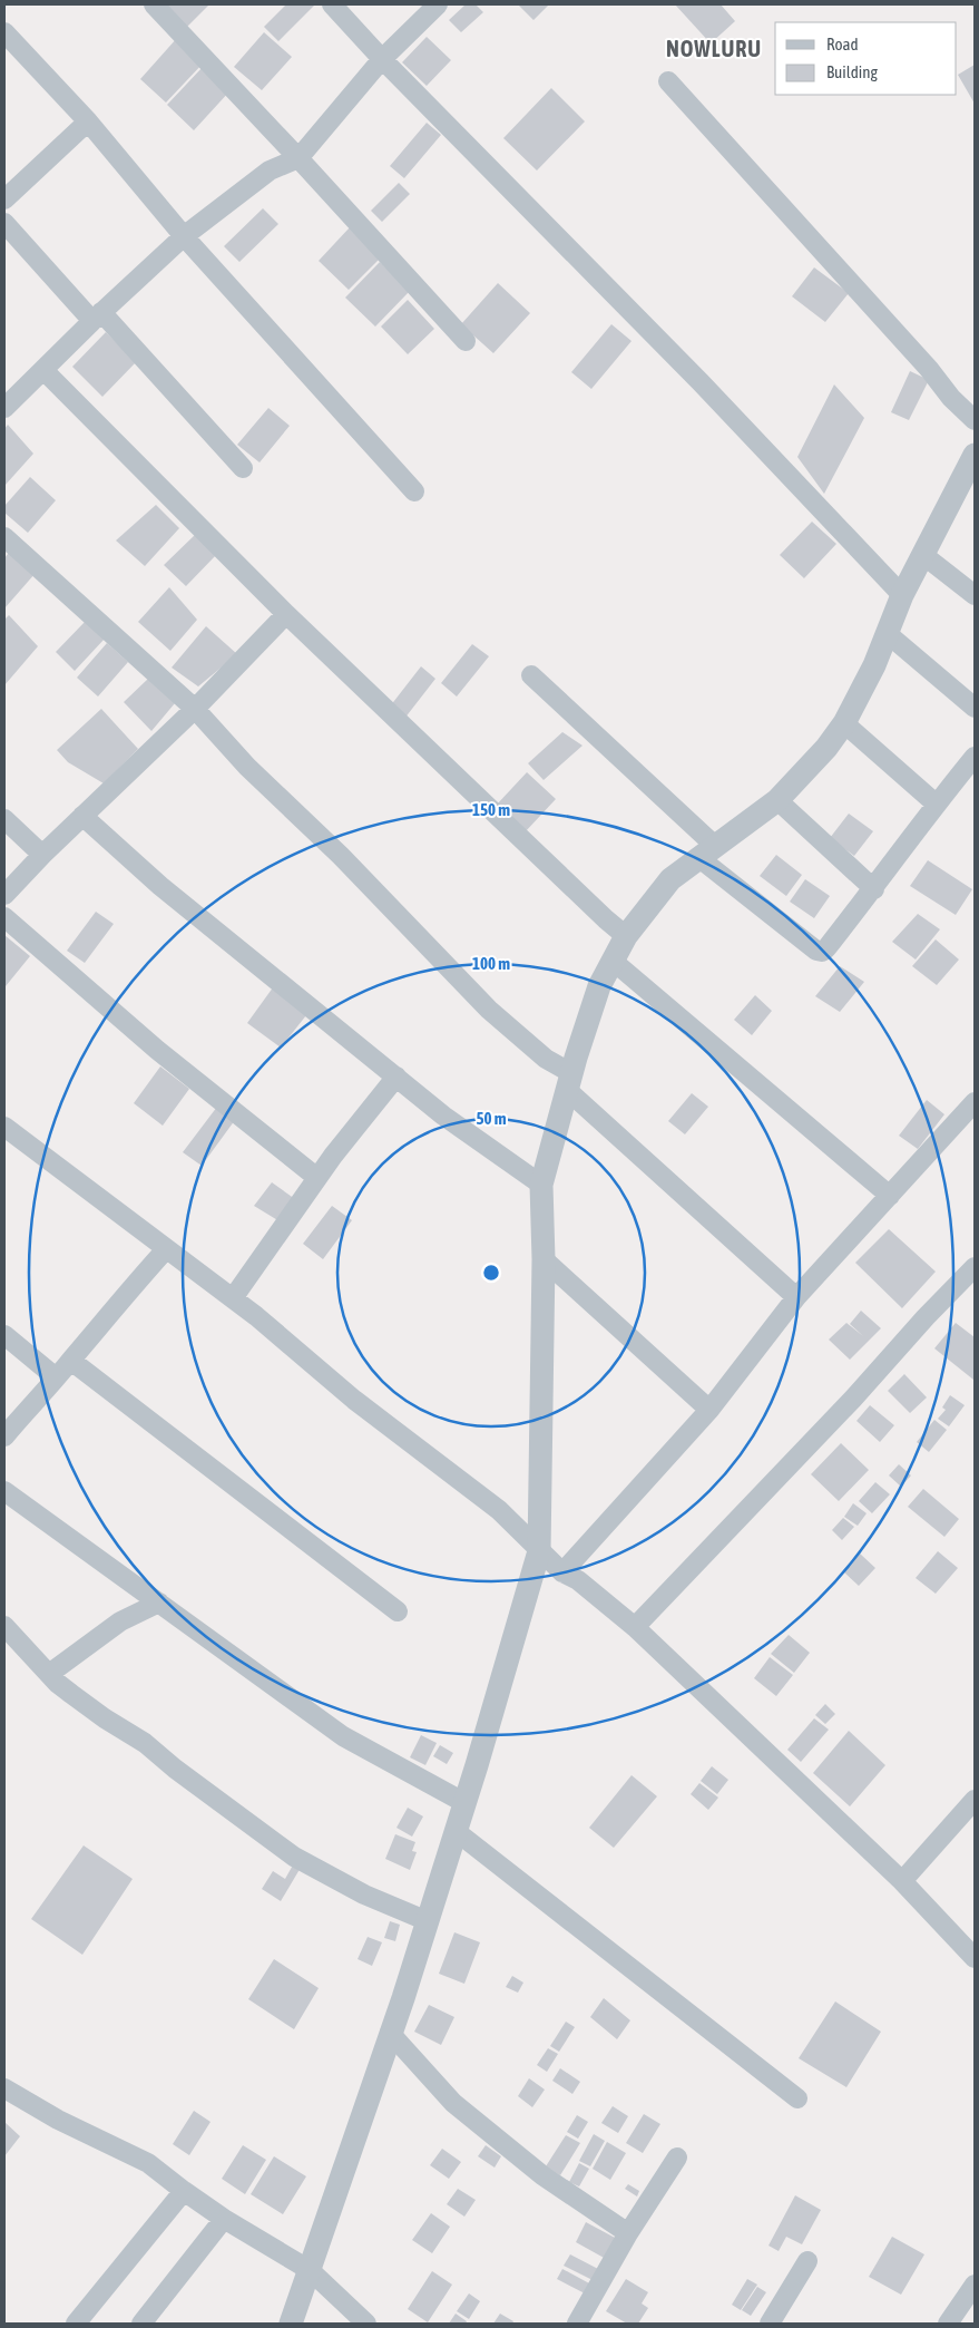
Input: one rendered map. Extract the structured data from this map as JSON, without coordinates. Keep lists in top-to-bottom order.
{
  "districts": ["NOWLURU"],
  "legend": ["Road", "Building"],
  "rings": ["150 m", "100 m", "50 m"]
}
